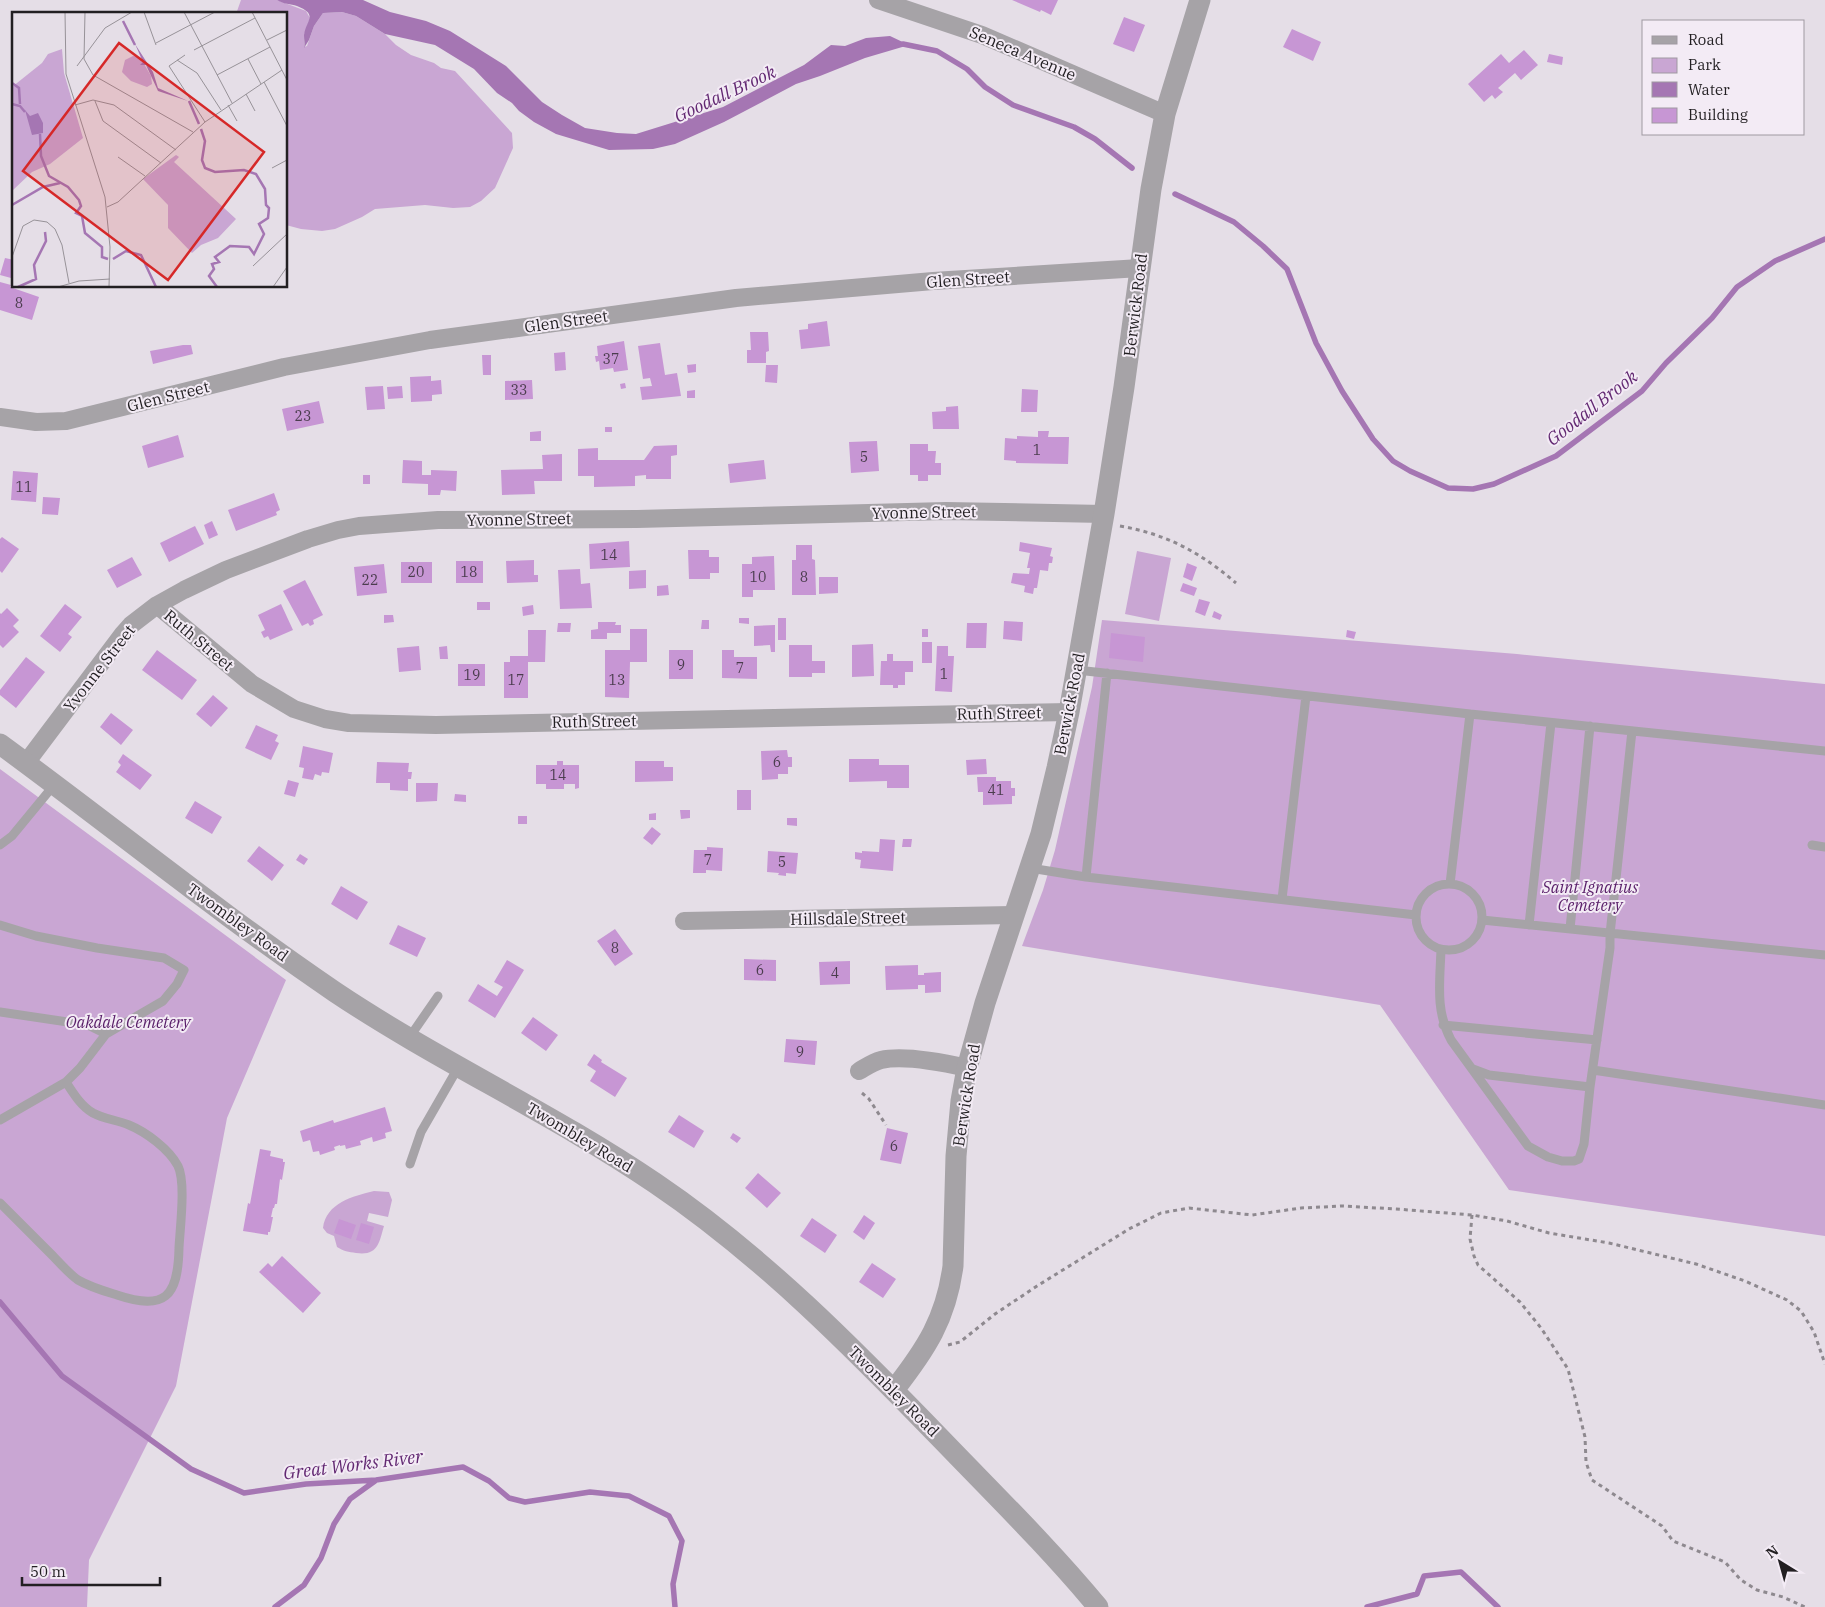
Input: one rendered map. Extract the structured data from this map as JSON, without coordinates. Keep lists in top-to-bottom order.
{
  "streets": {
    "street": [
      "Seneca Avenue",
      "Glen Street",
      "Berwick Road",
      "Yvonne Street",
      "Ruth Street",
      "Hillsdale Street",
      "Twombley Road"
    ]
  },
  "crossings": [
    ["Seneca Avenue", "Berwick Road"],
    ["Glen Street", "Berwick Road"],
    ["Berwick Road", "Yvonne Street"],
    ["Berwick Road", "Ruth Street"],
    ["Berwick Road", "Hillsdale Street"],
    ["Berwick Road", "Twombley Road"],
    ["Yvonne Street", "Ruth Street"],
    ["Yvonne Street", "Twombley Road"]
  ],
  "water": ["Goodall Brook", "Great Works River"],
  "parks": ["Saint Ignatius Cemetery", "Oakdale Cemetery"],
  "house_numbers": [
    "8",
    "37",
    "33",
    "23",
    "1",
    "5",
    "11",
    "14",
    "20",
    "18",
    "10",
    "8",
    "22",
    "9",
    "7",
    "1",
    "19",
    "17",
    "13",
    "6",
    "14",
    "41",
    "7",
    "5",
    "8",
    "6",
    "4",
    "9",
    "6"
  ],
  "legend": [
    "Road",
    "Park",
    "Water",
    "Building"
  ],
  "scale_bar": "50 m",
  "north": "top left"
}
